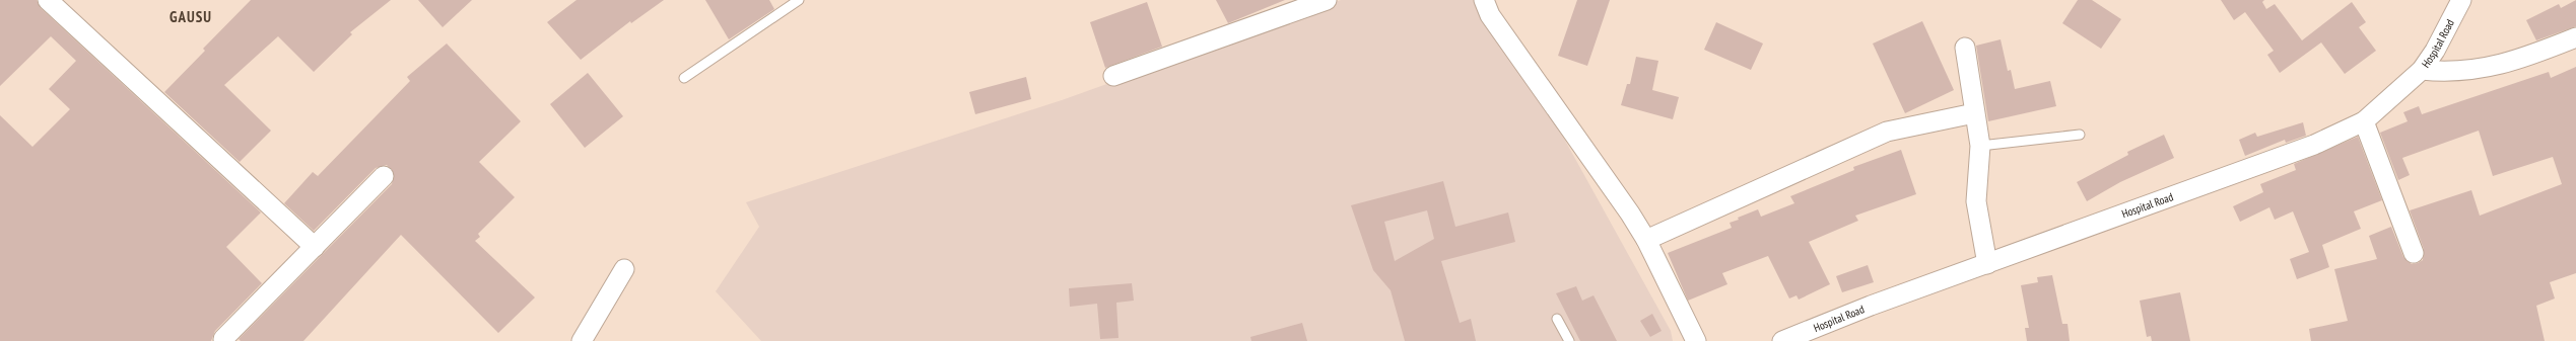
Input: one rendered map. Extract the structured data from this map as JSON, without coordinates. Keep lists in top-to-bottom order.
{
  "streets": {
    "street": ["Hospital Road"]
  },
  "districts": ["GAUSU"]
}
